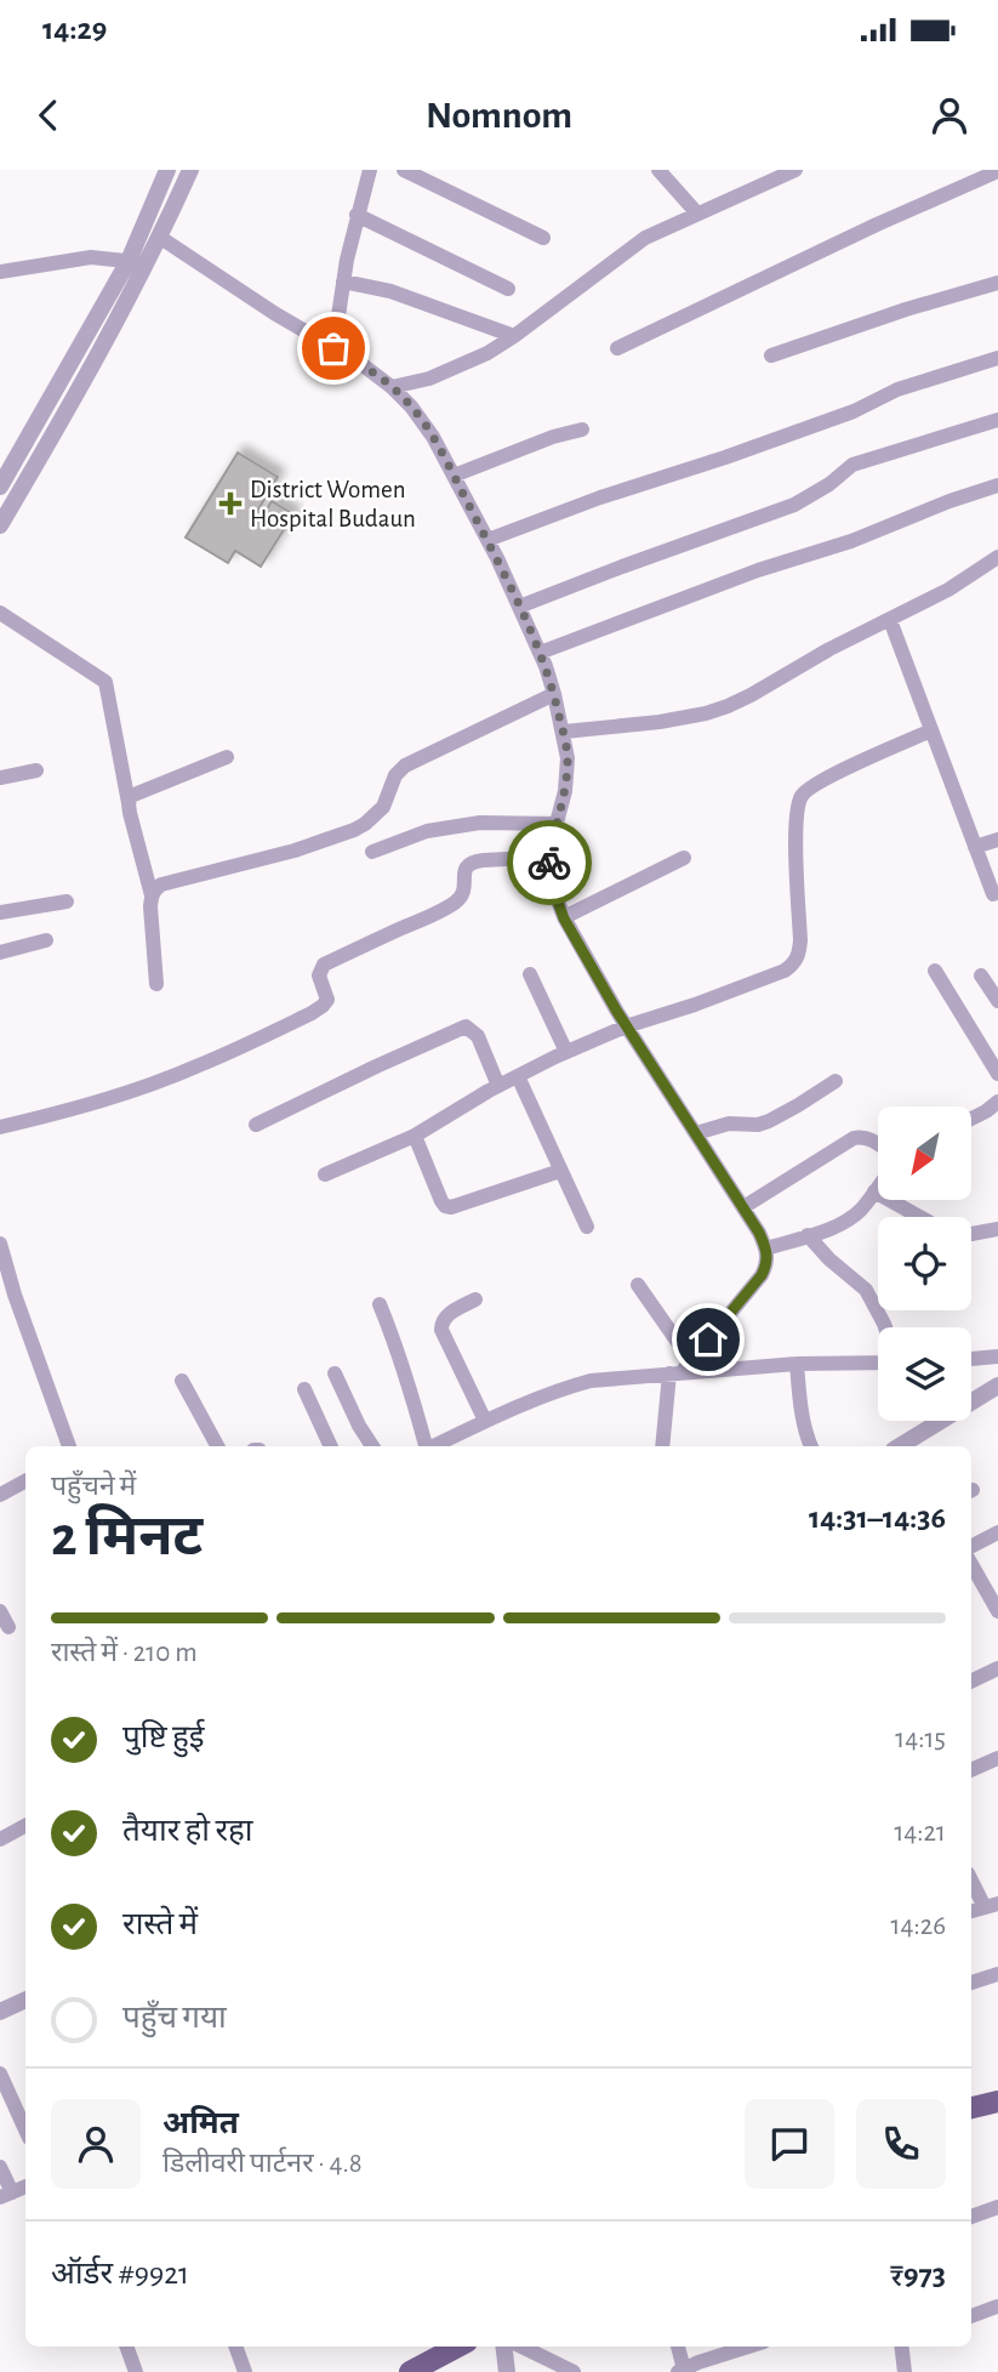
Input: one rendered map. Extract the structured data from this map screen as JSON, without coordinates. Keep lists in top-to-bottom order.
{
  "places": {
    "health": ["District Women Hospital Budaun"]
  },
  "north": "bottom left",
  "page": {
    "status": "14:29",
    "header": "Nomnom",
    "heading": ["2 मिनट", "पहुँचने में", "14:31–14:36"],
    "panel": [
      "अमित",
      "डिलीवरी पार्टनर · 4.8",
      "ऑर्डर #9921",
      "₹973"
    ],
    "bar": "रास्ते में · 210 m",
    "list": [
      ["पुष्टि हुई", "14:15"],
      ["तैयार हो रहा", "14:21"],
      ["रास्ते में", "14:26"],
      "पहुँच गया"
    ]
  }
}
